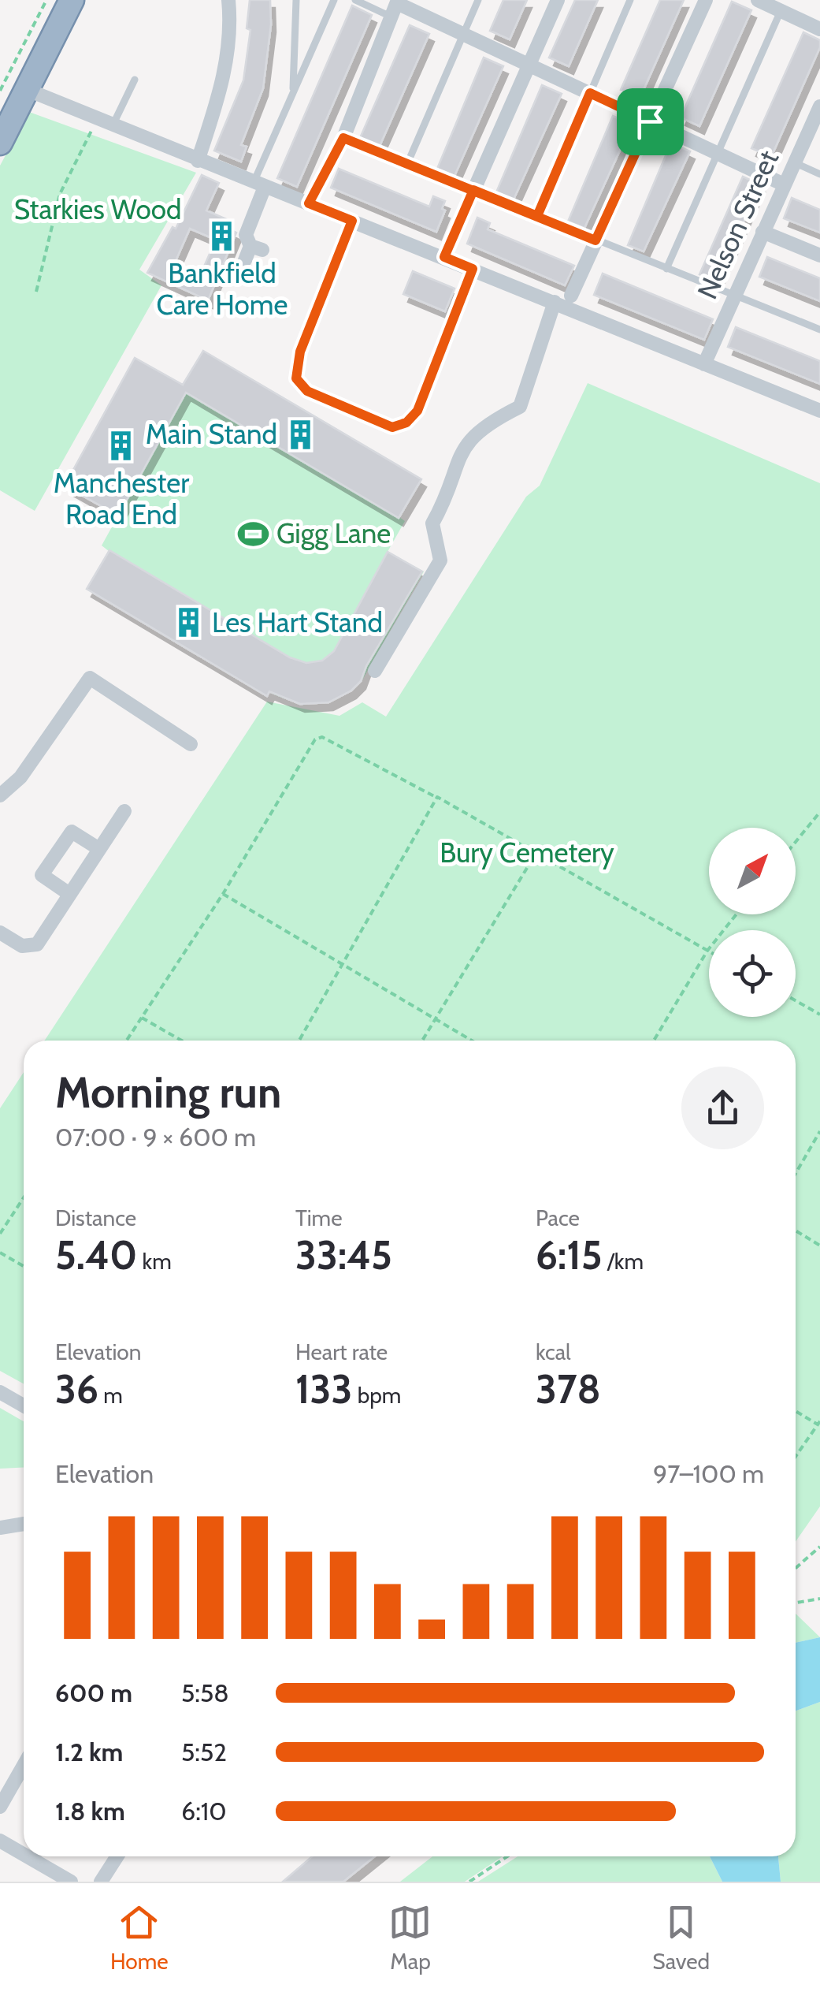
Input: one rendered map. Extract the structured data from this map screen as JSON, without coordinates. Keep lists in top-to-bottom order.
{
  "streets": {
    "street": ["Nelson Street"]
  },
  "parks": ["Starkies Wood", "Bury Cemetery"],
  "places": {
    "building": [
      "Bankfield Care Home",
      "Main Stand",
      "Manchester Road End",
      "Les Hart Stand"
    ],
    "sports": ["Gigg Lane"]
  },
  "north": "top right",
  "page": {
    "heading": ["Morning run", "07:00 · 9 × 600 m"],
    "stats": [
      ["Distance", "5.40 km"],
      ["Time", "33:45"],
      ["Pace", "6:15 /km"],
      ["Elevation", "36 m"],
      ["Heart rate", "133 bpm"],
      ["kcal", "378"]
    ],
    "chart": ["Elevation", "97–100 m"],
    "list": [
      {
        "name": "600 m",
        "note": "5:58"
      },
      {
        "name": "1.2 km",
        "note": "5:52"
      },
      {
        "name": "1.8 km",
        "note": "6:10"
      }
    ],
    "tabs": ["Home", "Map", "Saved"]
  }
}
